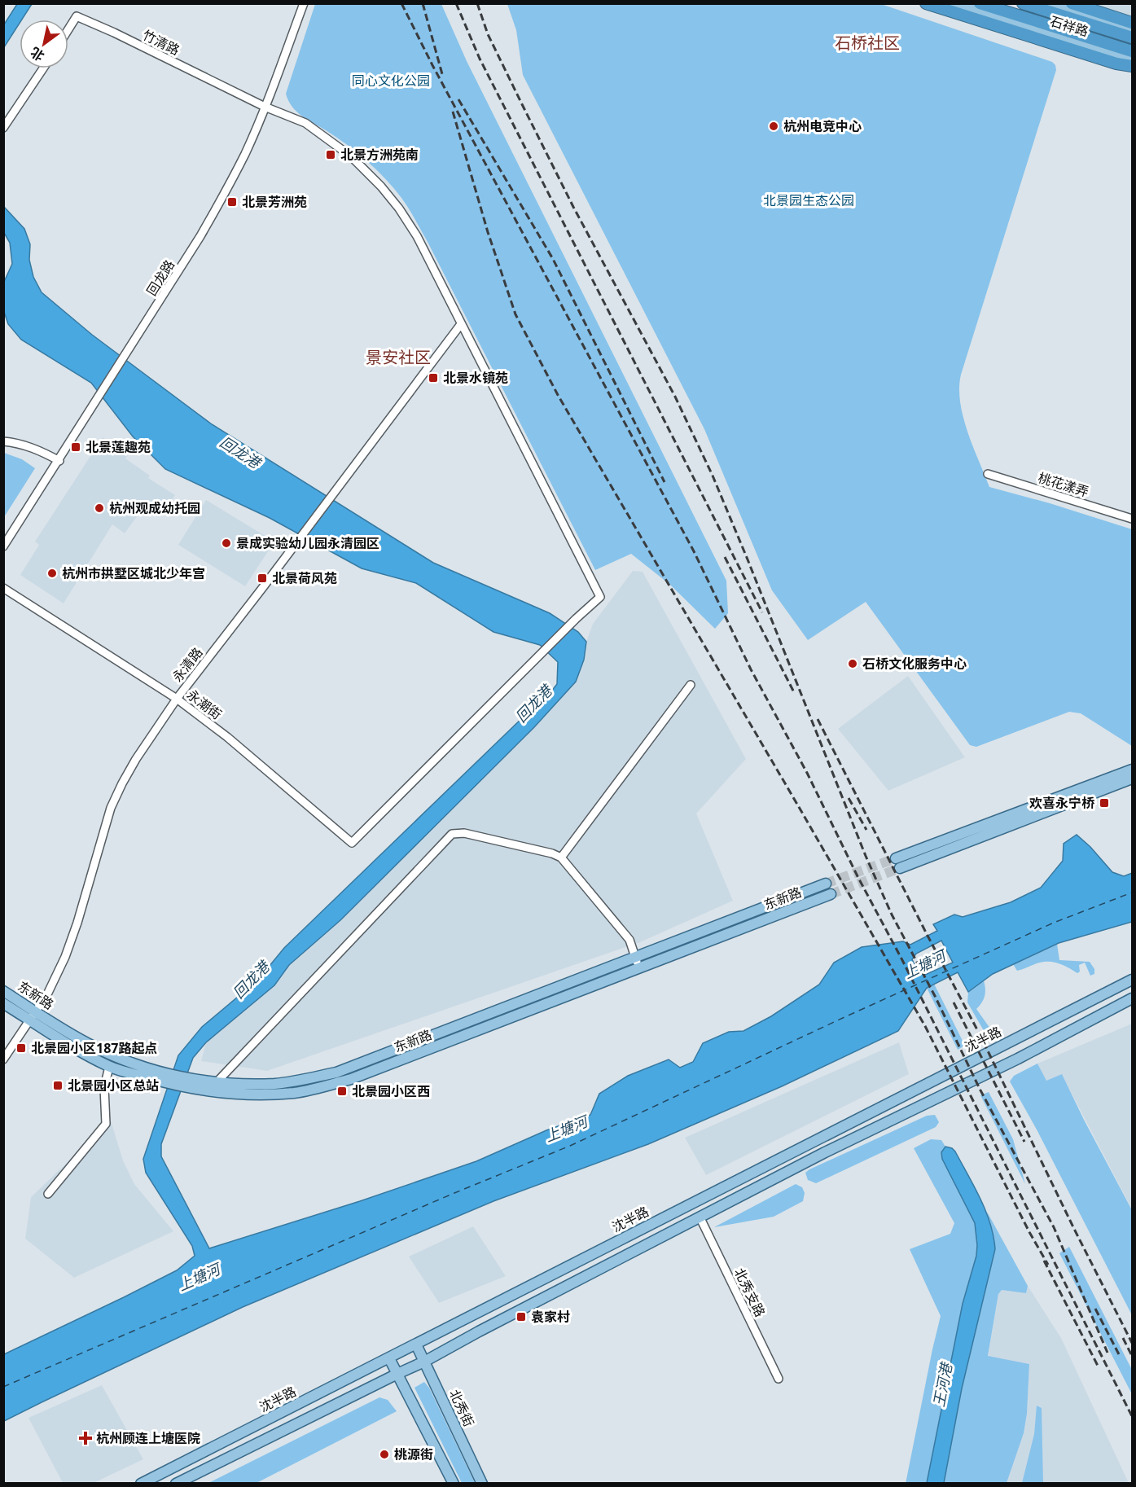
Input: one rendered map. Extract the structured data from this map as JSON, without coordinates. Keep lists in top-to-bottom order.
{
  "streets": {
    "main road": [
      "石祥路",
      "东新路",
      "沈半路",
      "北秀街"
    ],
    "street": [
      "竹清路",
      "回龙路",
      "桃花漾弄",
      "永清路",
      "永潮街",
      "北秀支路"
    ]
  },
  "crossings": [
    ["竹清路", "回龙路"],
    ["永清路", "永潮街"],
    ["永清路", "东新路"],
    ["沈半路", "北秀街"]
  ],
  "districts": ["石桥社区", "景安社区"],
  "water": ["回龙港", "上塘河", "王河港"],
  "parks": ["同心文化公园", "北景园生态公园"],
  "places": {
    "other": [
      "杭州电竞中心",
      "杭州观成幼托园",
      "景成实验幼儿园永清园区",
      "杭州市拱墅区城北少年宫",
      "石桥文化服务中心",
      "桃源街"
    ],
    "transit": [
      "北景方洲苑南",
      "北景芳洲苑",
      "北景水镜苑",
      "北景莲趣苑",
      "北景荷风苑",
      "欢喜永宁桥",
      "北景园小区187路起点",
      "北景园小区总站",
      "北景园小区西",
      "袁家村"
    ],
    "health": ["杭州顾连上塘医院"]
  },
  "north": "bottom left"
}
